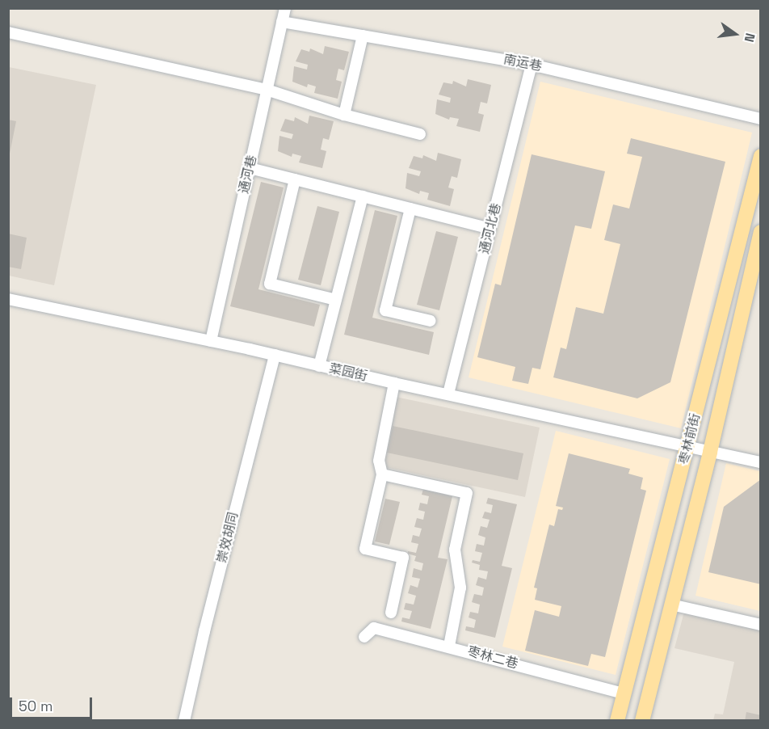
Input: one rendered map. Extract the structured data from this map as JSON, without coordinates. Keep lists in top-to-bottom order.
{
  "streets": {
    "main road": ["枣林前街"],
    "street": [
      "南运巷",
      "通河巷",
      "通河北巷",
      "菜园街",
      "崇效胡同",
      "枣林二巷"
    ]
  },
  "crossings": [
    ["南运巷", "通河巷"],
    ["南运巷", "通河北巷"],
    ["通河巷", "菜园街"],
    ["通河北巷", "菜园街"],
    ["菜园街", "枣林前街"],
    ["菜园街", "崇效胡同"],
    ["枣林前街", "枣林二巷"]
  ],
  "scale_bar": "50 m",
  "north": "right"
}
